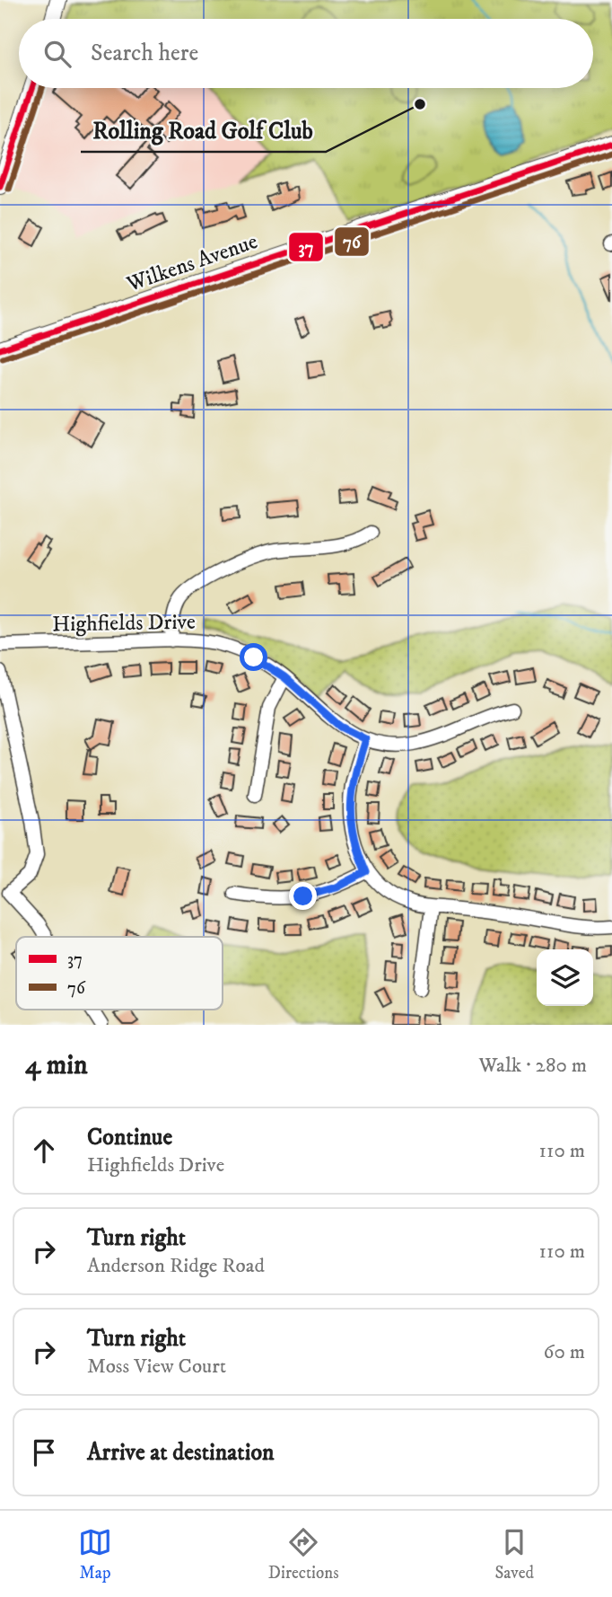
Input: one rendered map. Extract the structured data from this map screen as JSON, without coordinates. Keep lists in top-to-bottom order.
{
  "streets": {
    "main road": ["Wilkens Avenue"],
    "street": ["Highfields Drive"]
  },
  "places": ["Rolling Road Golf Club"],
  "lines": ["transit line 37", "transit line 76"],
  "legend": ["37", "76"],
  "page": {
    "search": "Search here",
    "heading": ["4 min", "Walk · 280 m"],
    "list": [
      ["Continue", "Highfields Drive", "110 m"],
      ["Turn right", "Anderson Ridge Road", "110 m"],
      ["Turn right", "Moss View Court", "60 m"],
      "Arrive at destination"
    ],
    "nav": ["Map", "Directions", "Saved"]
  }
}
